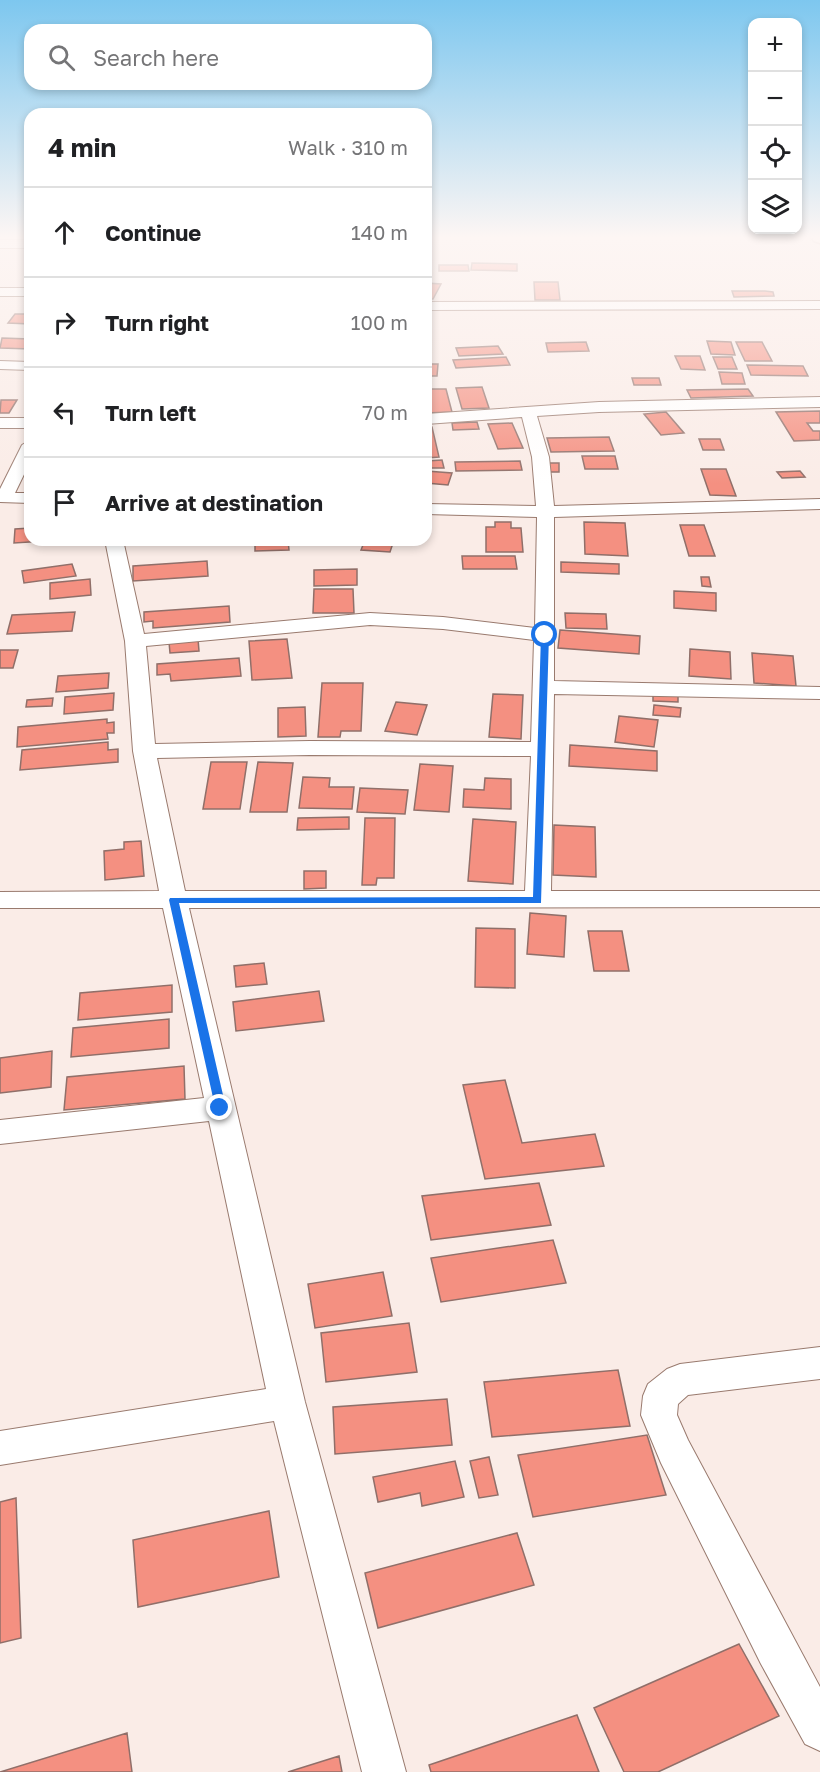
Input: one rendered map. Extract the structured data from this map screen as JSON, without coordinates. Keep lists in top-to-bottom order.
{
  "page": {
    "map_buttons": ["+", "−"],
    "search": "Search here",
    "heading": ["4 min", "Walk · 310 m"],
    "list": [
      ["Continue", "140 m"],
      ["Turn right", "100 m"],
      ["Turn left", "70 m"],
      "Arrive at destination"
    ]
  }
}
